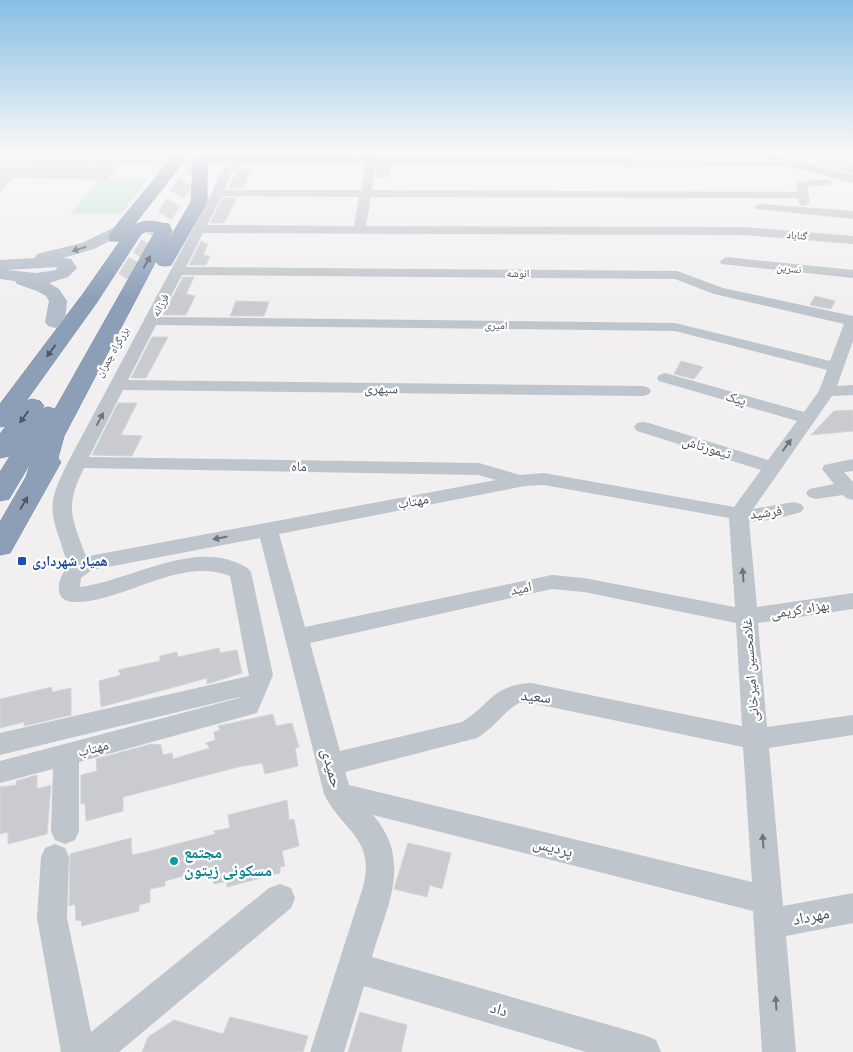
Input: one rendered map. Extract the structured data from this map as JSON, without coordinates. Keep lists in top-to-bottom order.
{
  "streets": {
    "highway": ["بزرگراه چمران"],
    "street": [
      "گناباد",
      "نسرین",
      "انوشه",
      "فرزانه",
      "امیری",
      "سپهری",
      "پیک",
      "تیمورتاش",
      "ماه",
      "مهتاب",
      "فرشید",
      "امید",
      "بهزاد کریمی",
      "غلامحسین امیرخانی",
      "سعید",
      "حمیدی",
      "پردیس",
      "مهرداد",
      "داد"
    ]
  },
  "crossings": [
    ["گناباد", "فرزانه"],
    ["انوشه", "فرزانه"],
    ["فرزانه", "امیری"],
    ["فرزانه", "سپهری"],
    ["فرزانه", "ماه"],
    ["ماه", "مهتاب"],
    ["مهتاب", "فرشید"],
    ["مهتاب", "غلامحسین امیرخانی"],
    ["مهتاب", "حمیدی"],
    ["فرشید", "غلامحسین امیرخانی"],
    ["امید", "بهزاد کریمی"],
    ["امید", "غلامحسین امیرخانی"],
    ["امید", "حمیدی"],
    ["بهزاد کریمی", "غلامحسین امیرخانی"],
    ["غلامحسین امیرخانی", "سعید"],
    ["غلامحسین امیرخانی", "پردیس"],
    ["غلامحسین امیرخانی", "مهرداد"],
    ["سعید", "حمیدی"],
    ["حمیدی", "پردیس"],
    ["حمیدی", "داد"],
    ["پردیس", "مهرداد"]
  ],
  "one_way": ["غلامحسین امیرخانی"],
  "places": {
    "transit": ["همیار شهرداری"],
    "other": ["مجتمع مسکونی زیتون"]
  }
}
